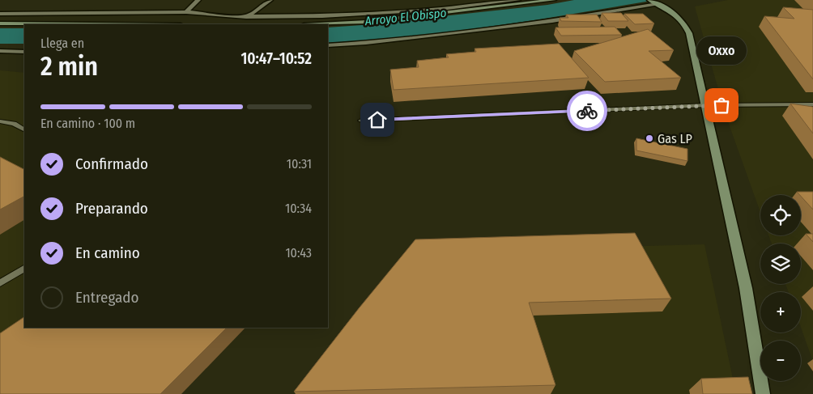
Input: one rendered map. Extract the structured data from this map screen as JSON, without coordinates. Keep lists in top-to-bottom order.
{
  "water": ["Arroyo El Obispo"],
  "places": ["Oxxo", "Gas LP"],
  "page": {
    "heading": ["2 min", "Llega en", "10:47–10:52"],
    "bubble": "Oxxo",
    "bar": "En camino · 100 m",
    "list": [
      ["Confirmado", "10:31"],
      ["Preparando", "10:34"],
      ["En camino", "10:43"],
      "Entregado"
    ],
    "map_buttons": ["+", "−"]
  }
}
